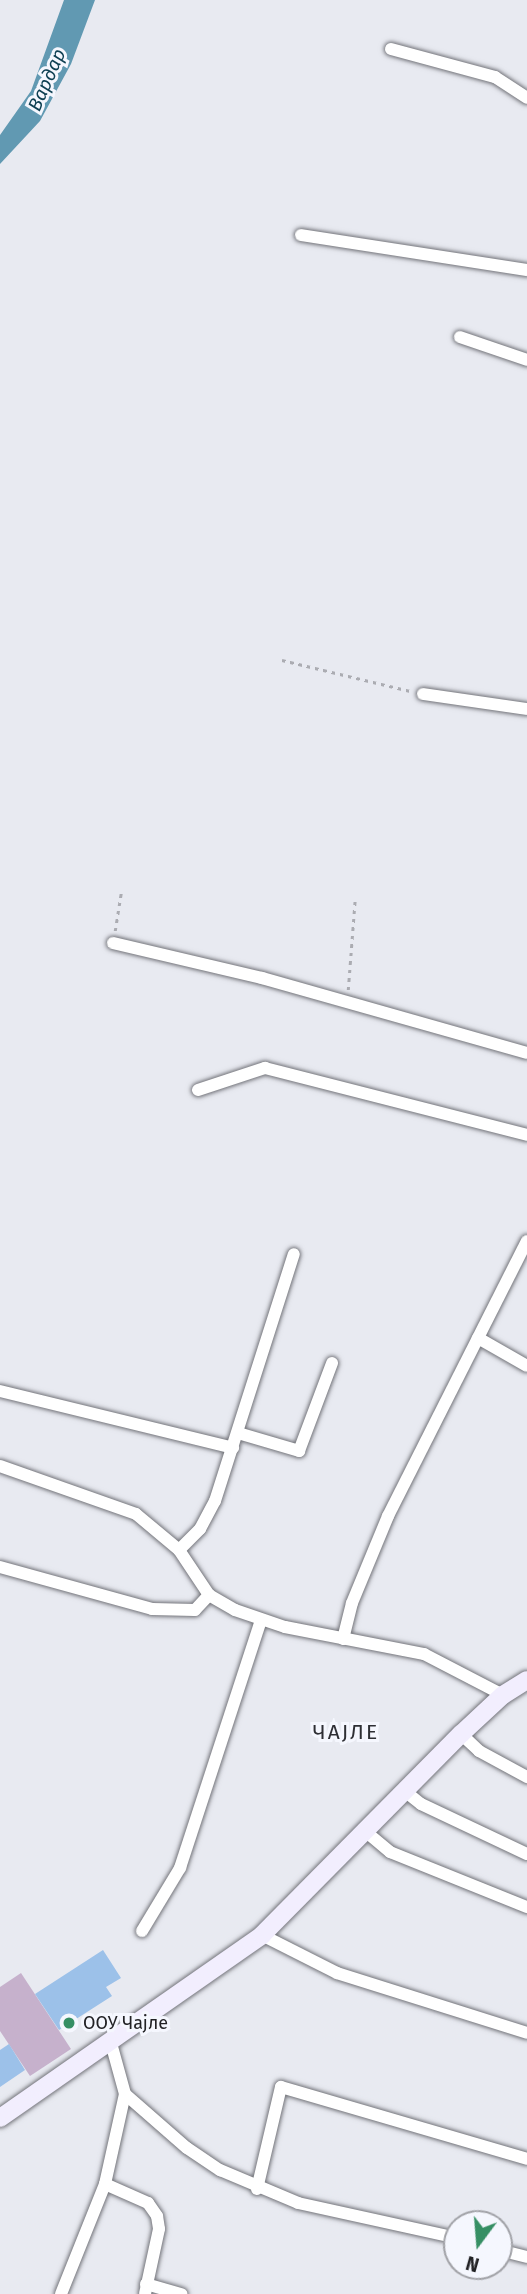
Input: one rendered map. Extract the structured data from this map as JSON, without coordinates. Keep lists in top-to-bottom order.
{
  "districts": ["ЧАЈЛЕ"],
  "water": ["Вардар"],
  "places": ["ООУ Чајле"],
  "north": "bottom"
}
